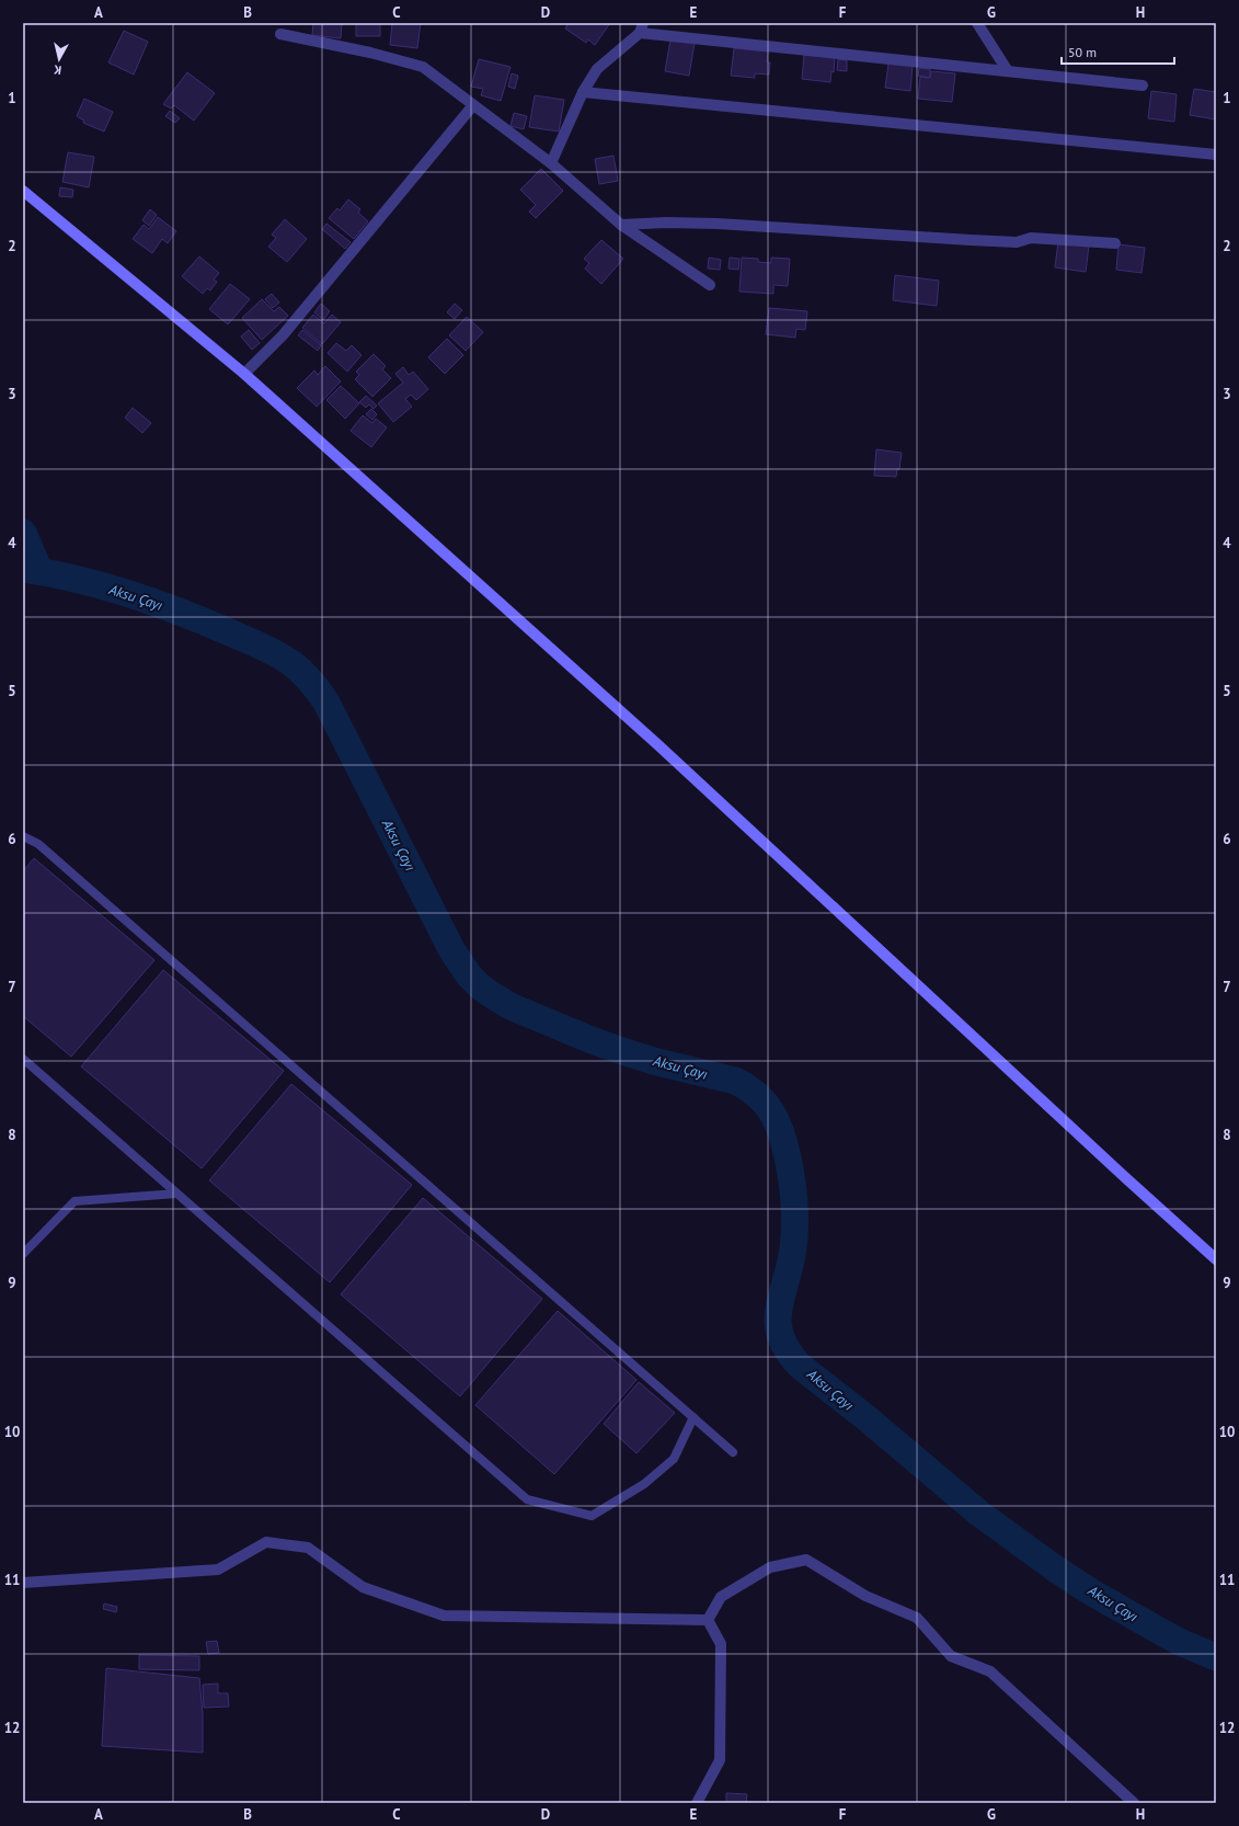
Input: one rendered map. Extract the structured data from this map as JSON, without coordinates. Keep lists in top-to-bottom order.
{
  "water": ["Aksu Çayı"],
  "scale_bar": "50 m",
  "north": "bottom",
  "grid": {
    "columns": [
      "A",
      "B",
      "C",
      "D",
      "E",
      "F",
      "G",
      "H"
    ],
    "rows": [
      "1",
      "2",
      "3",
      "4",
      "5",
      "6",
      "7",
      "8",
      "9",
      "10",
      "11",
      "12"
    ]
  }
}
